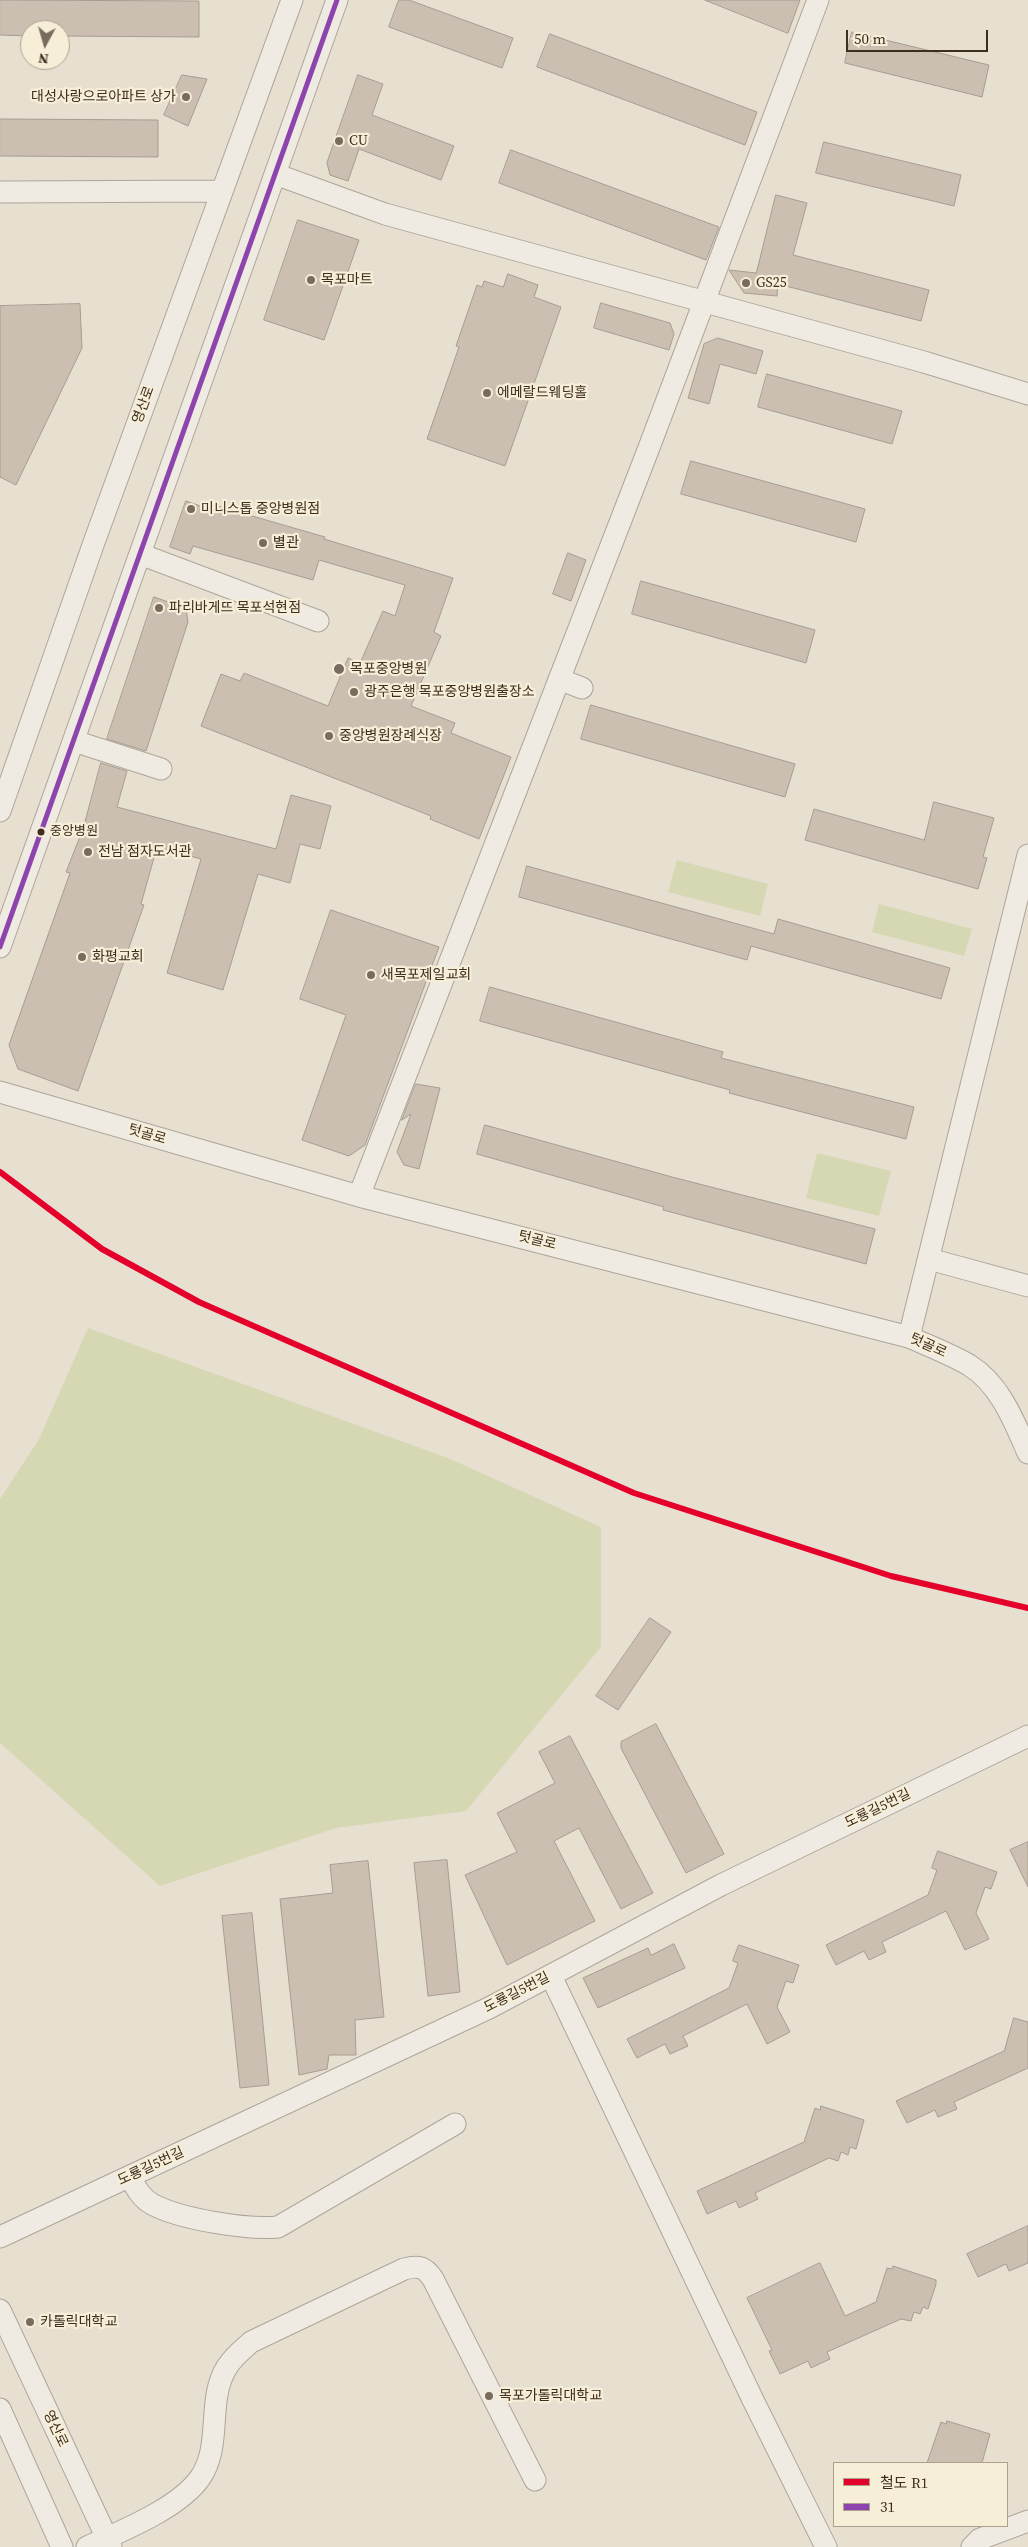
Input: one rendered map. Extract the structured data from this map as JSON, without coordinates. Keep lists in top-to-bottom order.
{
  "streets": {
    "street": ["영산로", "텃골로", "도룡길5번길"]
  },
  "places": [
    "대성사랑으로아파트 상가",
    "CU",
    "목포마트",
    "GS25",
    "에메랄드웨딩홀",
    "미니스톱 중앙병원점",
    "별관",
    "파리바게뜨 목포석현점",
    "목포중앙병원",
    "광주은행 목포중앙병원출장소",
    "중앙병원장례식장",
    "중앙병원",
    "전남 점자도서관",
    "화평교회",
    "새목포제일교회",
    "카톨릭대학교",
    "목포가톨릭대학교"
  ],
  "lines": ["transit line 31", "rail line R1"],
  "legend": ["철도 R1", "31"],
  "scale_bar": "50 m",
  "north": "bottom"
}
